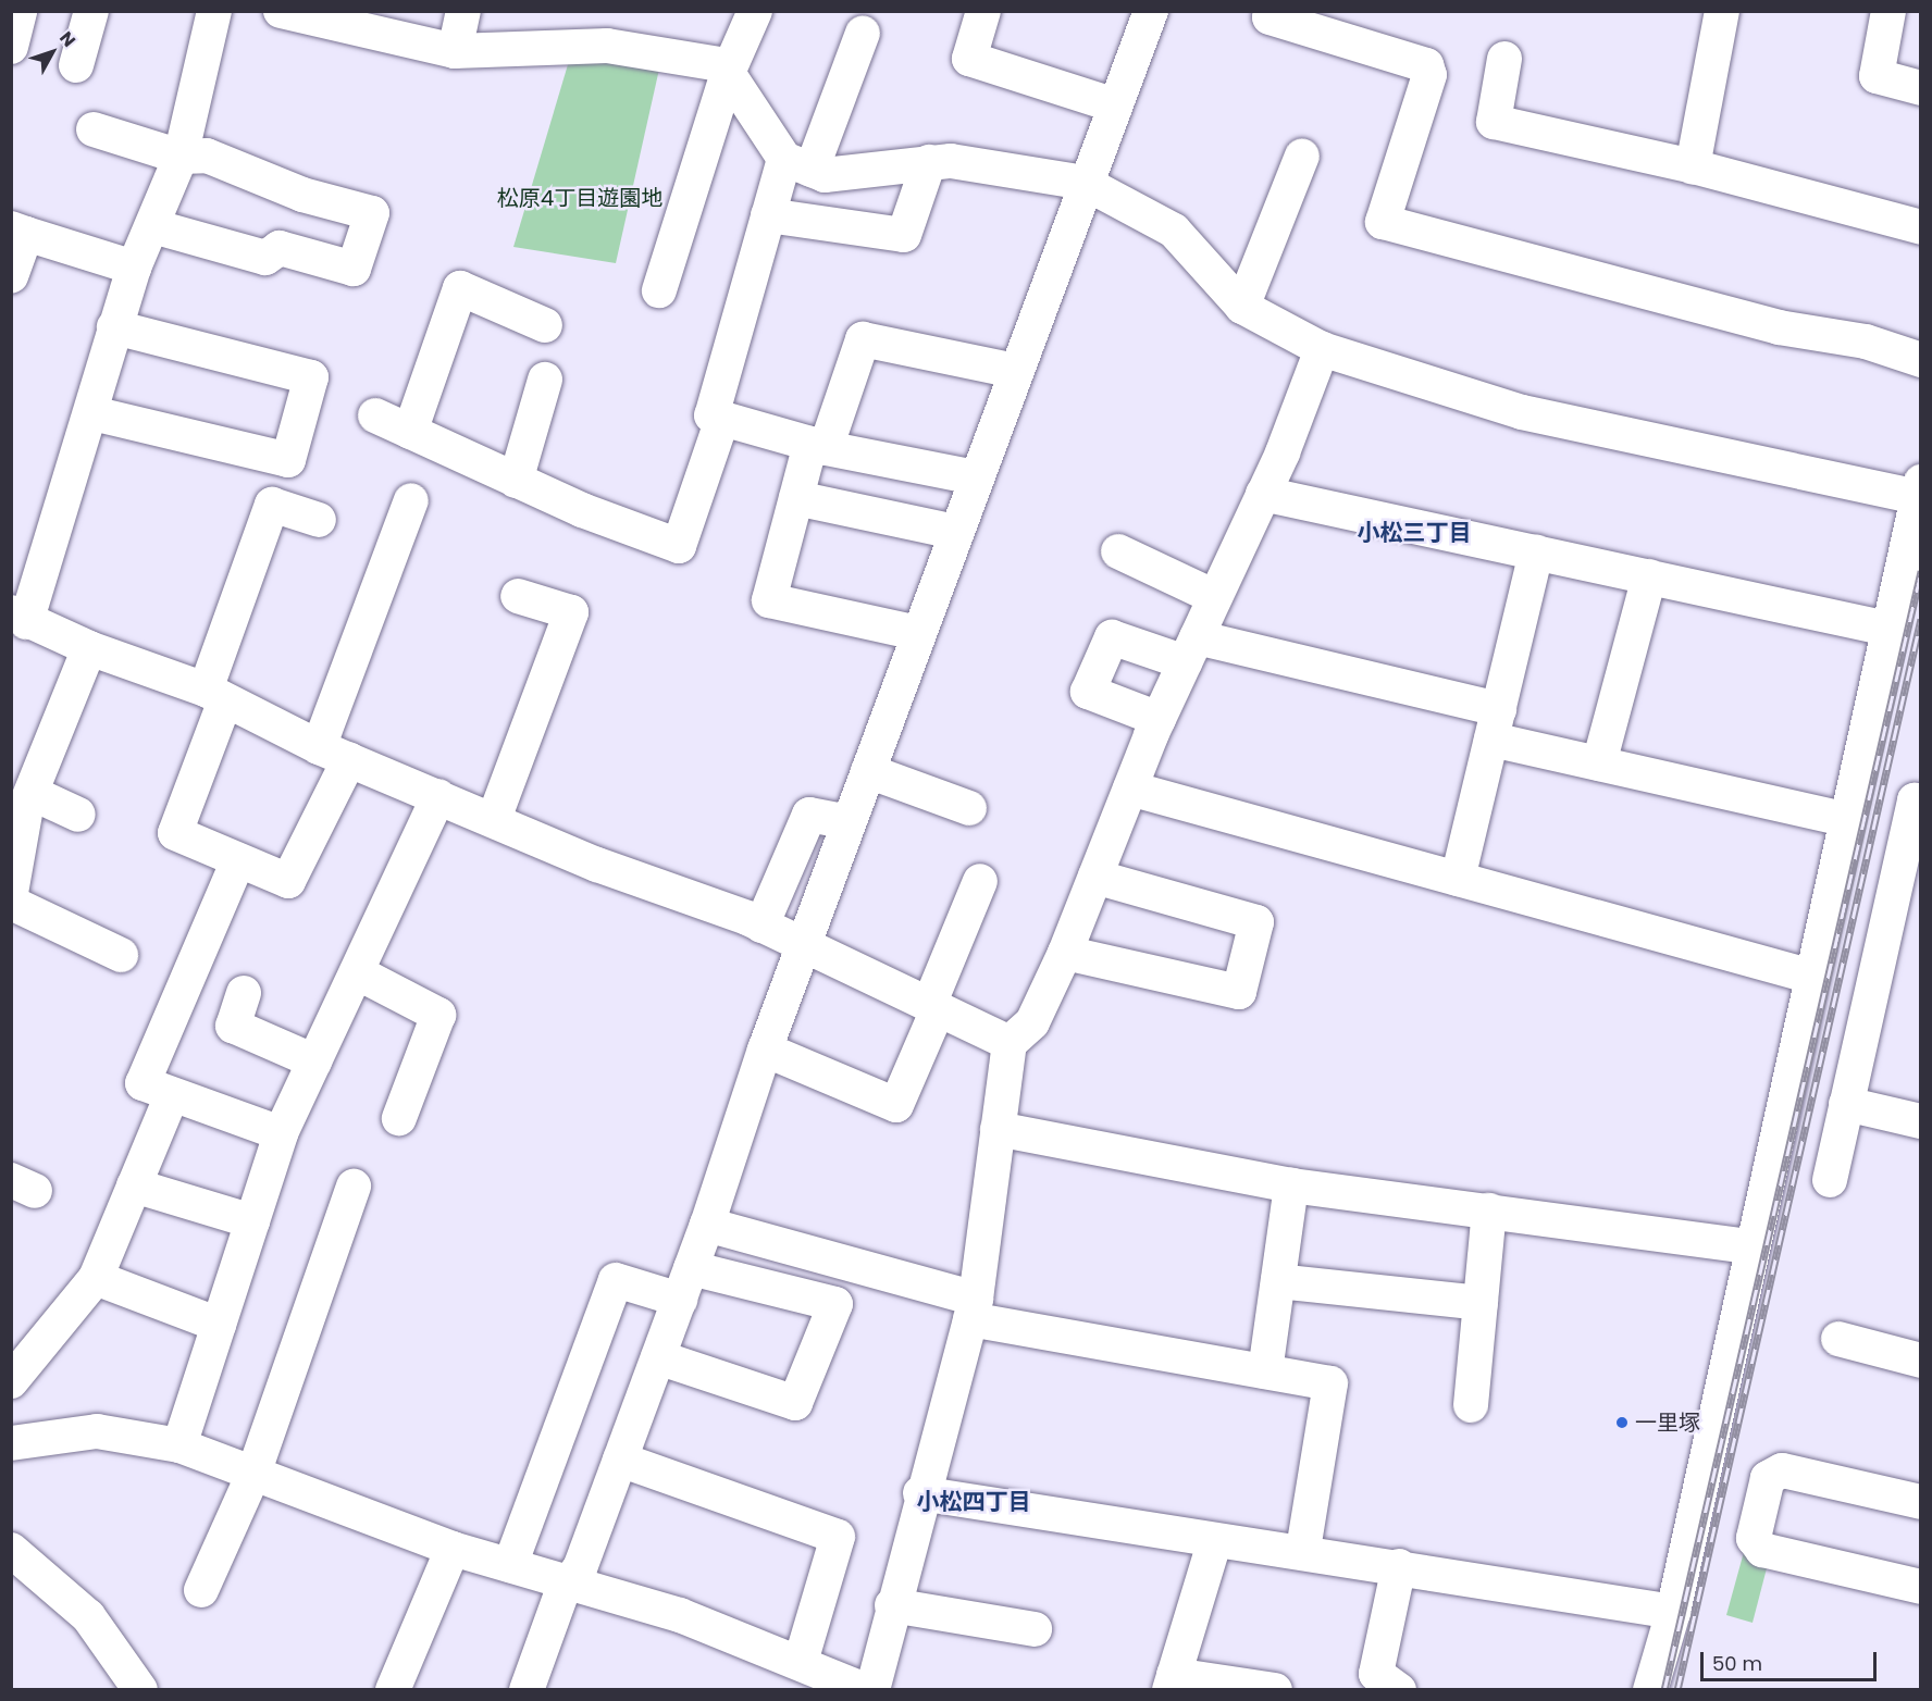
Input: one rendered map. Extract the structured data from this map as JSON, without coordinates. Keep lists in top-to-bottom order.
{
  "districts": ["小松三丁目", "小松四丁目"],
  "parks": ["松原4丁目遊園地"],
  "places": ["一里塚"],
  "scale_bar": "50 m",
  "north": "top right"
}
